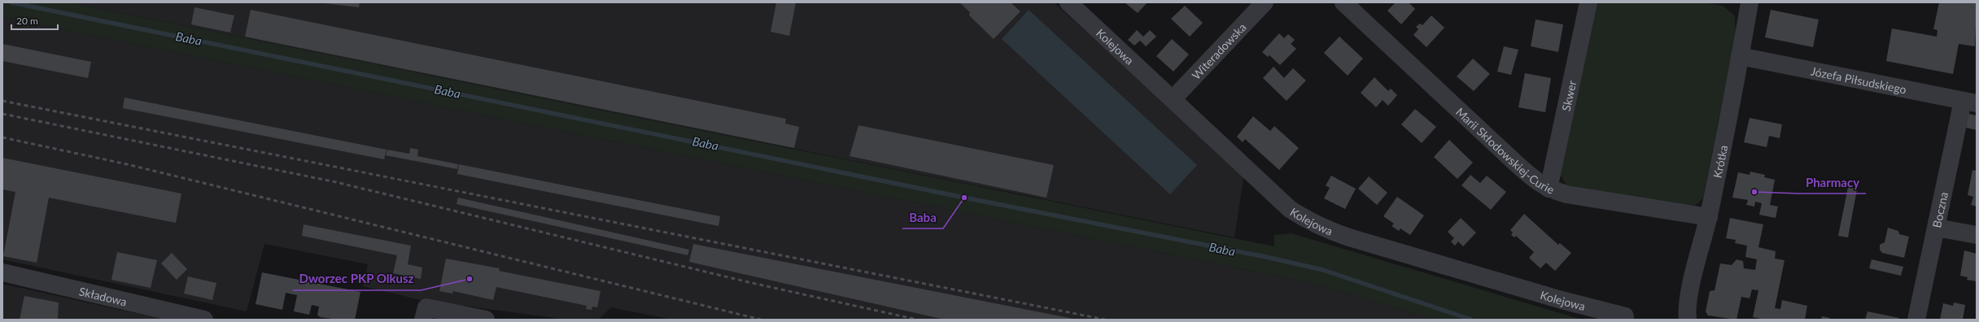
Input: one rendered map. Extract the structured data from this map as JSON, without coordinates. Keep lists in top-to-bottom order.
{
  "streets": {
    "street": [
      "Kolejowa",
      "Witeradowska",
      "Józefa Piłsudskiego",
      "Skwer",
      "Marii Skłodowskiej-Curie",
      "Krótka",
      "Boczna",
      "Składowa"
    ]
  },
  "crossings": [
    ["Kolejowa", "Witeradowska"],
    ["Józefa Piłsudskiego", "Krótka"],
    ["Józefa Piłsudskiego", "Boczna"],
    ["Skwer", "Marii Skłodowskiej-Curie"],
    ["Marii Skłodowskiej-Curie", "Krótka"]
  ],
  "water": ["Baba"],
  "places": ["Pharmacy", "Baba", "Dworzec PKP Olkusz"],
  "scale_bar": "20 m"
}
